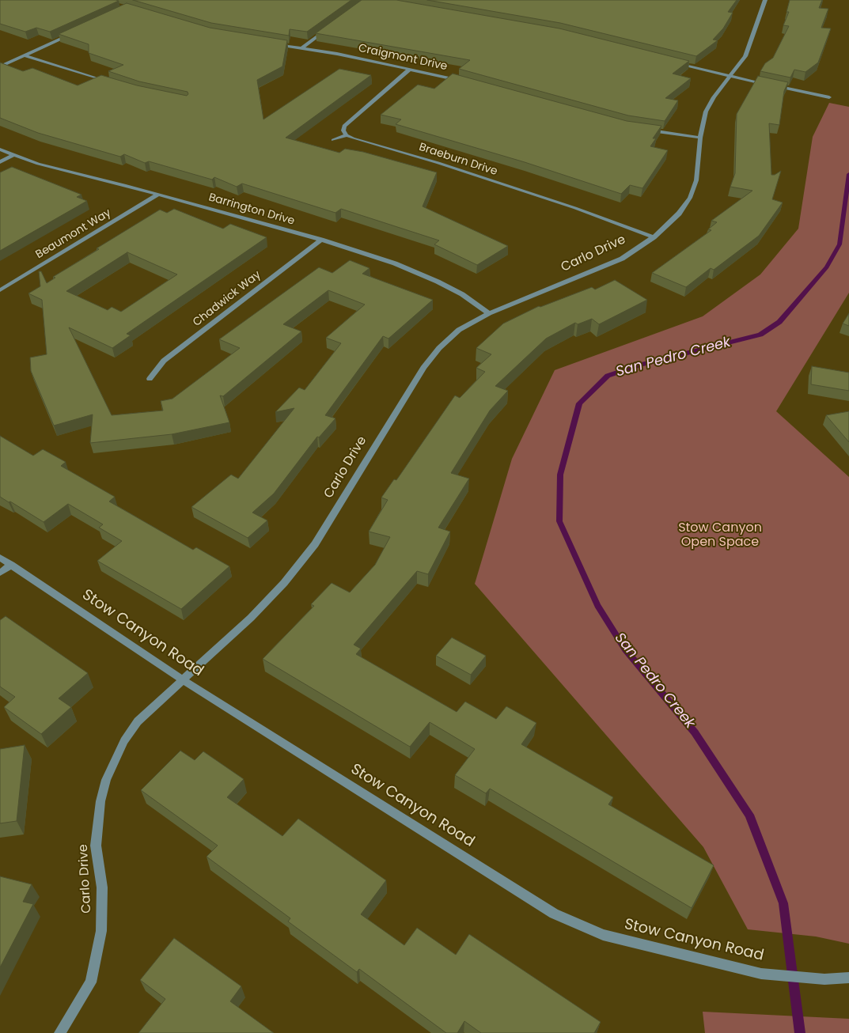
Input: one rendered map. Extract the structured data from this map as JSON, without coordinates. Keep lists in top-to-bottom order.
{
  "streets": {
    "street": [
      "Craigmont Drive",
      "Braeburn Drive",
      "Barrington Drive",
      "Beaumont Way",
      "Carlo Drive",
      "Chadwick Way",
      "Stow Canyon Road"
    ]
  },
  "crossings": [
    ["Braeburn Drive", "Carlo Drive"],
    ["Barrington Drive", "Beaumont Way"],
    ["Barrington Drive", "Carlo Drive"],
    ["Barrington Drive", "Chadwick Way"],
    ["Carlo Drive", "Stow Canyon Road"]
  ],
  "water": ["San Pedro Creek"],
  "parks": ["Stow Canyon Open Space"]
}
